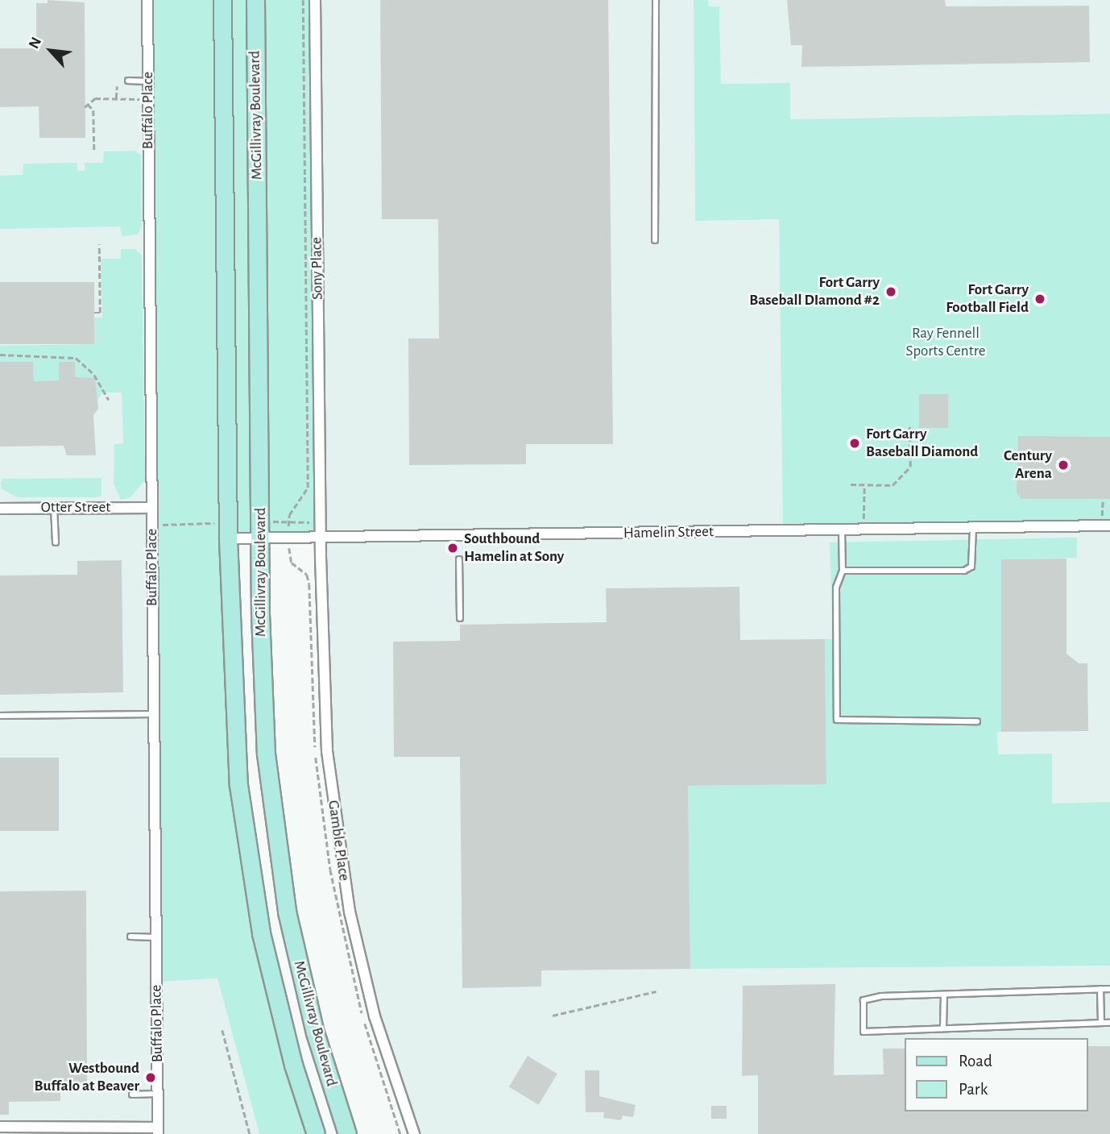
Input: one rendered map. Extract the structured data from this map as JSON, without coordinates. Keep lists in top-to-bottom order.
{
  "streets": {
    "main road": ["McGillivray Boulevard"],
    "street": [
      "Buffalo Place",
      "Sony Place",
      "Otter Street",
      "Hamelin Street",
      "Gamble Place"
    ]
  },
  "crossings": [
    ["Buffalo Place", "Otter Street"],
    ["McGillivray Boulevard", "Hamelin Street"],
    ["Sony Place", "Hamelin Street"],
    ["Sony Place", "Gamble Place"],
    ["Hamelin Street", "Gamble Place"]
  ],
  "parks": ["Ray Fennell Sports Centre"],
  "places": [
    "Fort Garry Baseball DIamond #2",
    "Fort Garry Football Field",
    "Fort Garry Baseball Diamond",
    "Century Arena",
    "Southbound Hamelin at Sony",
    "Westbound Buffalo at Beaver"
  ],
  "legend": ["Road", "Park"],
  "north": "top left"
}
